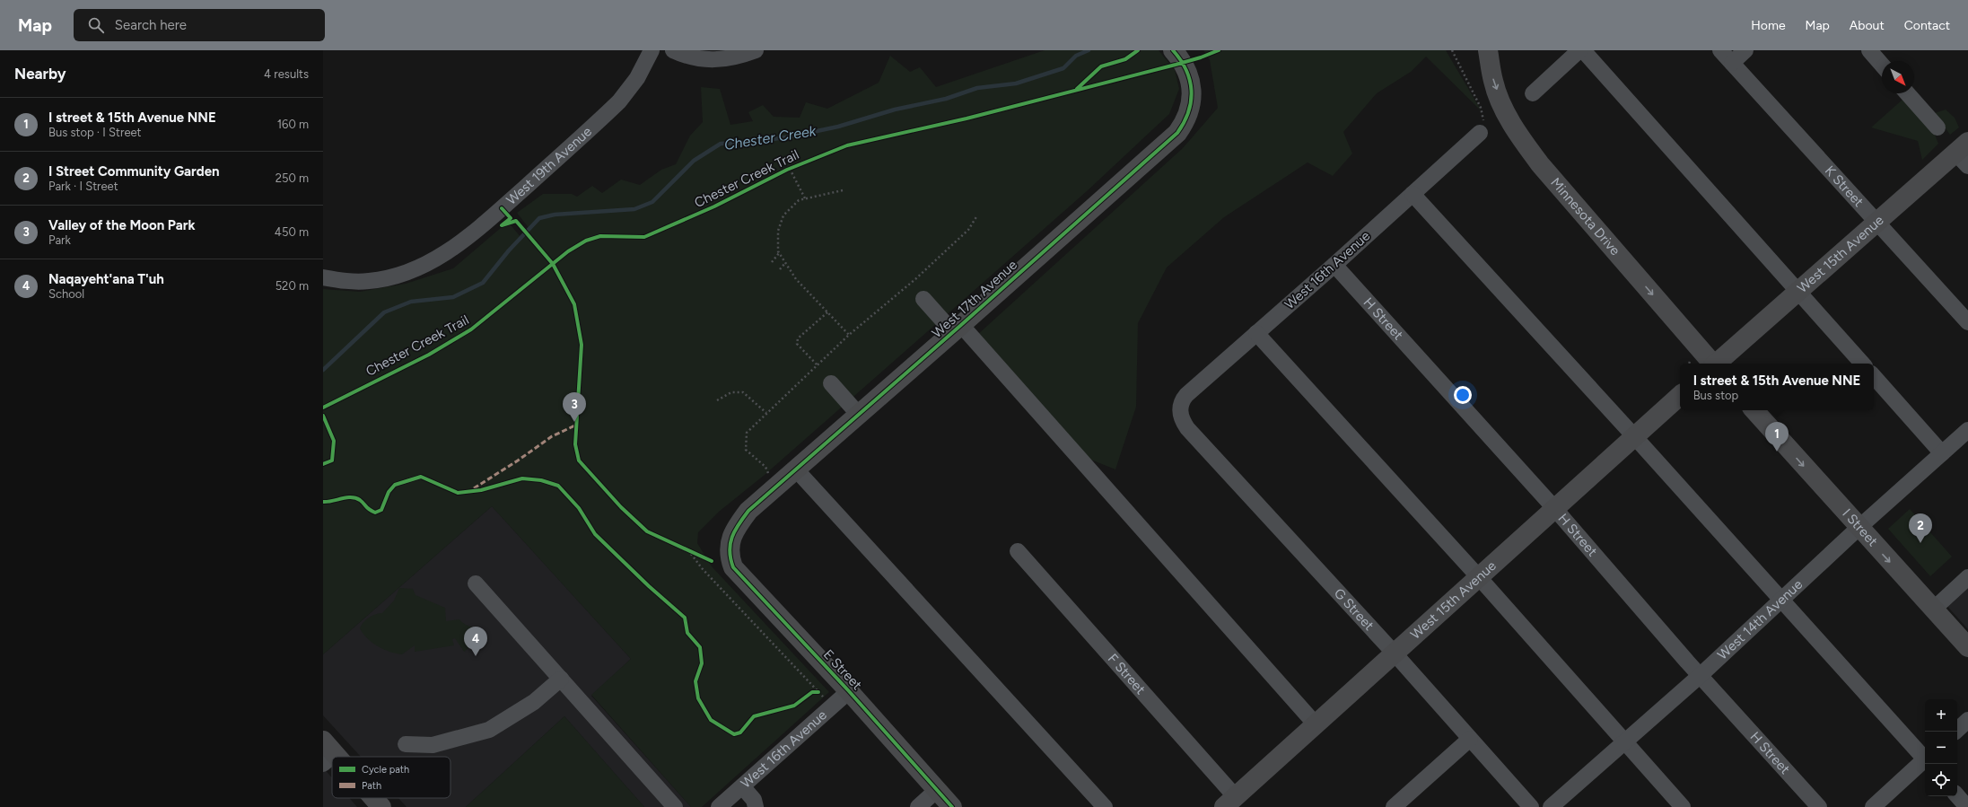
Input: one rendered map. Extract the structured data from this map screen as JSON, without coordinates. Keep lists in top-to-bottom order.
{
  "streets": {
    "main road": [
      "Minnesota Drive",
      "West 15th Avenue",
      "West 17th Avenue",
      "I Street",
      "E Street"
    ],
    "street": [
      "West 19th Avenue",
      "K Street",
      "West 16th Avenue",
      "H Street",
      "G Street",
      "West 14th Avenue",
      "F Street"
    ],
    "cycle path": ["Chester Creek Trail"]
  },
  "crossings": [
    ["K Street", "West 15th Avenue"],
    ["West 15th Avenue", "H Street"],
    ["West 15th Avenue", "G Street"],
    ["West 15th Avenue", "F Street"],
    ["West 16th Avenue", "H Street"],
    ["West 16th Avenue", "G Street"],
    ["West 16th Avenue", "E Street"],
    ["West 17th Avenue", "E Street"],
    ["H Street", "West 14th Avenue"],
    ["I Street", "West 14th Avenue"]
  ],
  "one_way": ["Minnesota Drive", "I Street"],
  "water": ["Chester Creek"],
  "legend": ["Cycle path", "Path"],
  "north": "bottom right",
  "page": {
    "header": "Map",
    "search": "Search here",
    "nav": [
      "Home",
      "Map",
      "About",
      "Contact"
    ],
    "heading": ["Nearby", "4 results"],
    "list": [
      {
        "mark": "1",
        "name": "I street & 15th Avenue NNE",
        "note": "Bus stop · I Street",
        "value": "160 m"
      },
      {
        "mark": "2",
        "name": "I Street Community Garden",
        "note": "Park · I Street",
        "value": "250 m"
      },
      {
        "mark": "3",
        "name": "Valley of the Moon Park",
        "note": "Park",
        "value": "450 m"
      },
      {
        "mark": "4",
        "name": "Naqayeht'ana T'uh",
        "note": "School",
        "value": "520 m"
      }
    ],
    "popup": ["I street & 15th Avenue NNE", "Bus stop"],
    "pins": [
      "3",
      "1",
      "2",
      "4"
    ],
    "map_buttons": ["+", "−"]
  }
}
